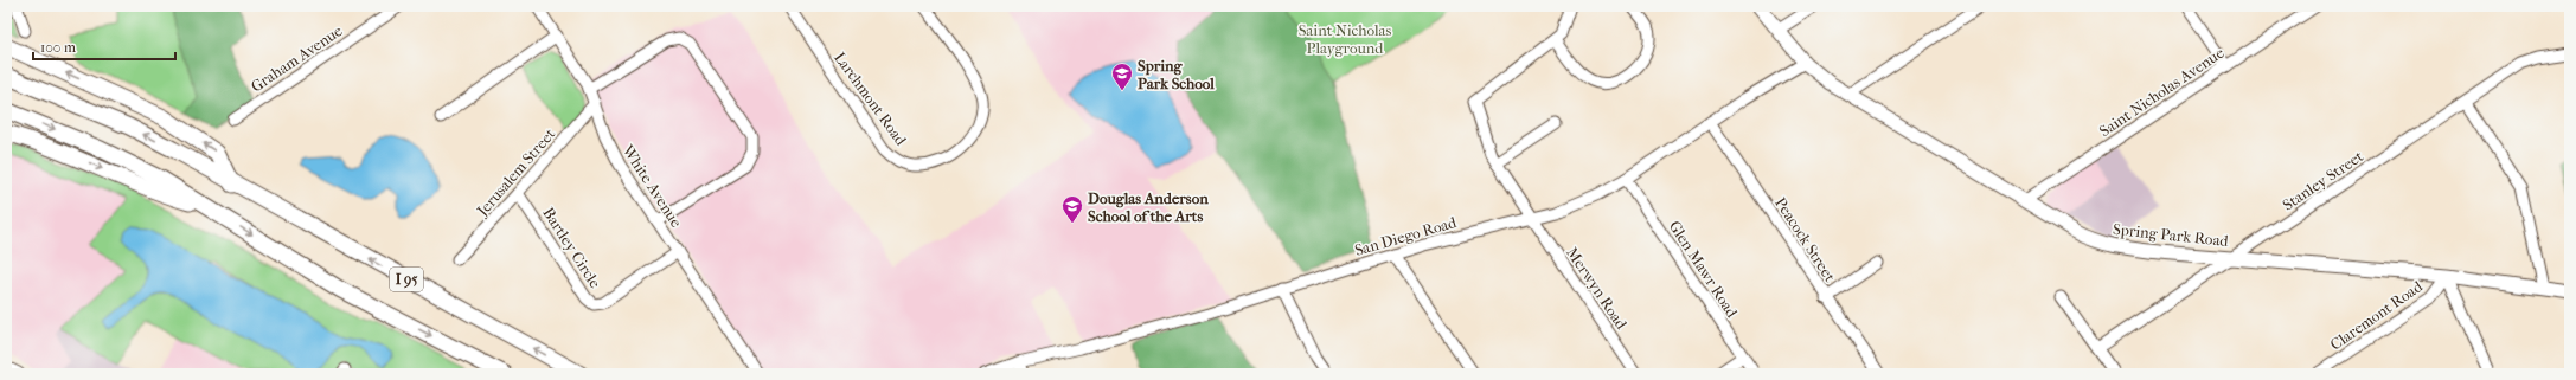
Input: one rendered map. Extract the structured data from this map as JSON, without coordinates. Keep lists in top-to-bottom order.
{
  "streets": {
    "highway": ["I 95"],
    "main road": ["Spring Park Road"],
    "street": [
      "Graham Avenue",
      "Saint Nicholas Avenue",
      "Larchmont Road",
      "Jerusalem Street",
      "Stanley Street",
      "White Avenue",
      "San Diego Road",
      "Peacock Street",
      "Bartley Circle",
      "Glen Mawr Road",
      "Merwyn Road",
      "Claremont Road"
    ]
  },
  "crossings": [
    ["Saint Nicholas Avenue", "Spring Park Road"],
    ["Jerusalem Street", "White Avenue"],
    ["Jerusalem Street", "Bartley Circle"],
    ["Stanley Street", "Spring Park Road"],
    ["White Avenue", "Bartley Circle"],
    ["Spring Park Road", "San Diego Road"],
    ["Spring Park Road", "Claremont Road"],
    ["San Diego Road", "Peacock Street"],
    ["San Diego Road", "Glen Mawr Road"],
    ["San Diego Road", "Merwyn Road"]
  ],
  "parks": ["Saint Nicholas Playground"],
  "places": {
    "school or university": ["Spring Park School", "Douglas Anderson School of the Arts"]
  },
  "scale_bar": "100 m"
}
